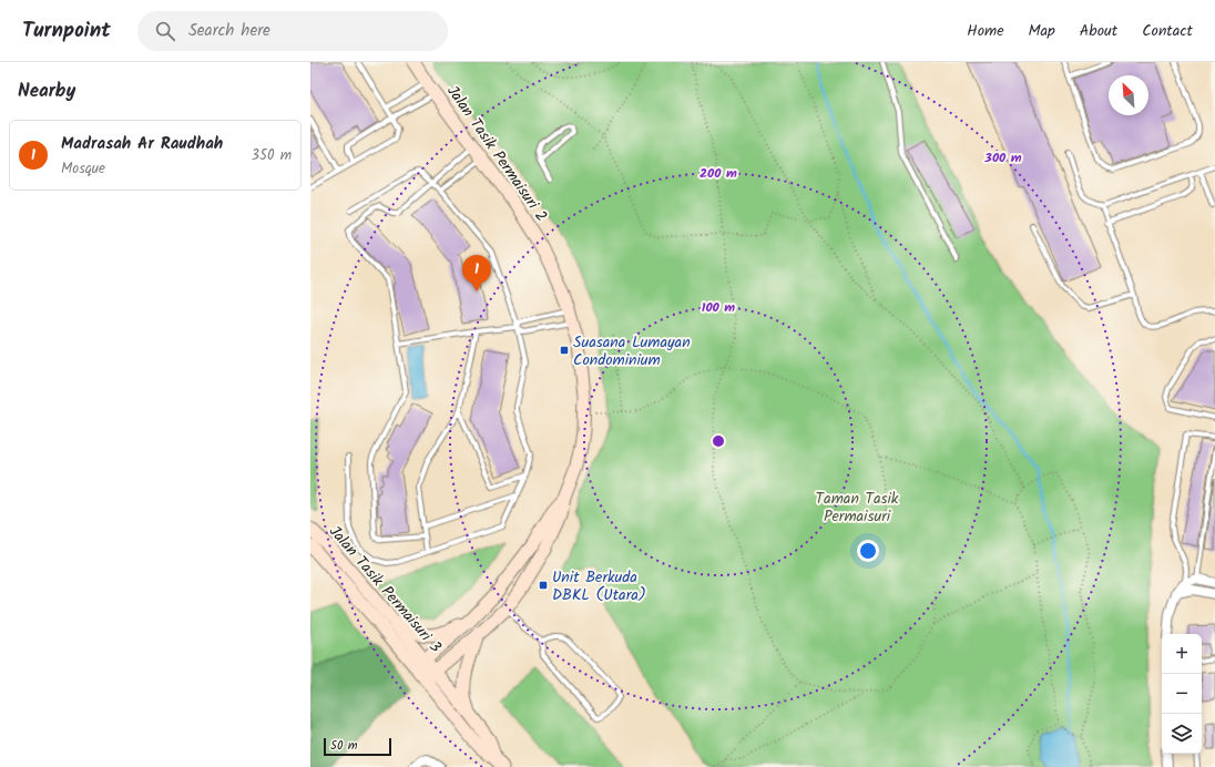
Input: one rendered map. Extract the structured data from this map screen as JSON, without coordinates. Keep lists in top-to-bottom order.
{
  "streets": {
    "street": ["Jalan Tasik Permaisuri 2", "Jalan Tasik Permaisuri 3"]
  },
  "crossings": [
    ["Jalan Tasik Permaisuri 2", "Jalan Tasik Permaisuri 3"]
  ],
  "parks": ["Taman Tasik Permaisuri"],
  "places": {
    "transit": ["Suasana Lumayan Condominium", "Unit Berkuda DBKL (Utara)"]
  },
  "scale_bar": "50 m",
  "north": "top left",
  "page": {
    "header": "Turnpoint",
    "search": "Search here",
    "nav": [
      "Home",
      "Map",
      "About",
      "Contact"
    ],
    "heading": "Nearby",
    "list": [
      {
        "mark": "1",
        "name": "Madrasah Ar Raudhah",
        "note": "Mosque",
        "value": "350 m"
      }
    ],
    "pins": "1",
    "map_buttons": ["+", "−"],
    "scale": "50 m"
  },
  "rings": ["300 m", "200 m", "100 m"]
}
